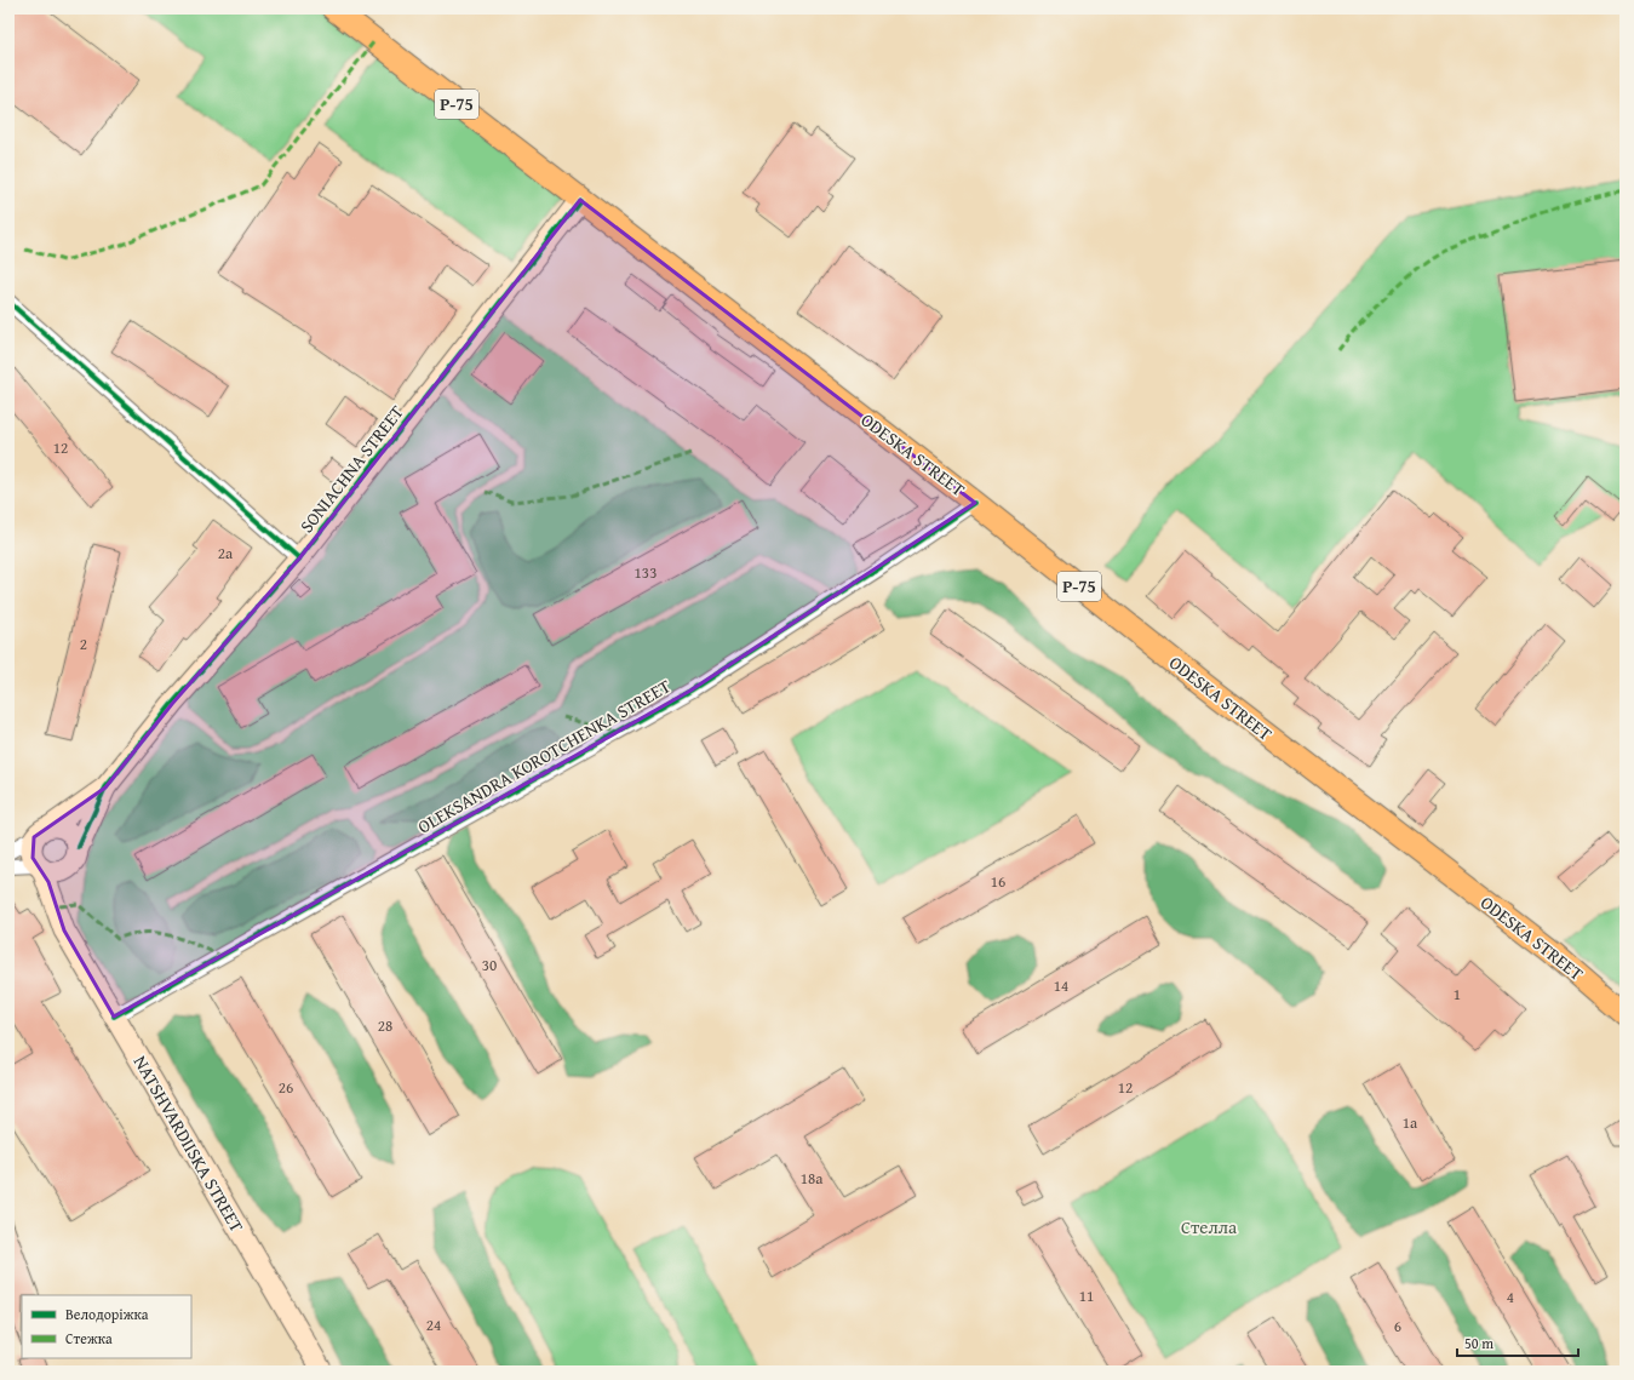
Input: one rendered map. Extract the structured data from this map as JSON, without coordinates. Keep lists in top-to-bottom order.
{
  "streets": {
    "main road": ["Р-75", "ODESKA STREET"],
    "street": ["SONIACHNA STREET", "OLEKSANDRA KOROTCHENKA STREET", "NATSHVARDIISKA STREET"]
  },
  "crossings": [
    ["ODESKA STREET", "SONIACHNA STREET"],
    ["ODESKA STREET", "OLEKSANDRA KOROTCHENKA STREET"],
    ["SONIACHNA STREET", "NATSHVARDIISKA STREET"],
    ["OLEKSANDRA KOROTCHENKA STREET", "NATSHVARDIISKA STREET"]
  ],
  "parks": ["Стелла"],
  "house_numbers": [
    "12",
    "2а",
    "133",
    "2",
    "16",
    "30",
    "14",
    "1",
    "28",
    "26",
    "12",
    "1а",
    "18а",
    "11",
    "4",
    "24",
    "6"
  ],
  "legend": ["Велодоріжка", "Стежка"],
  "scale_bar": "50 m"
}
